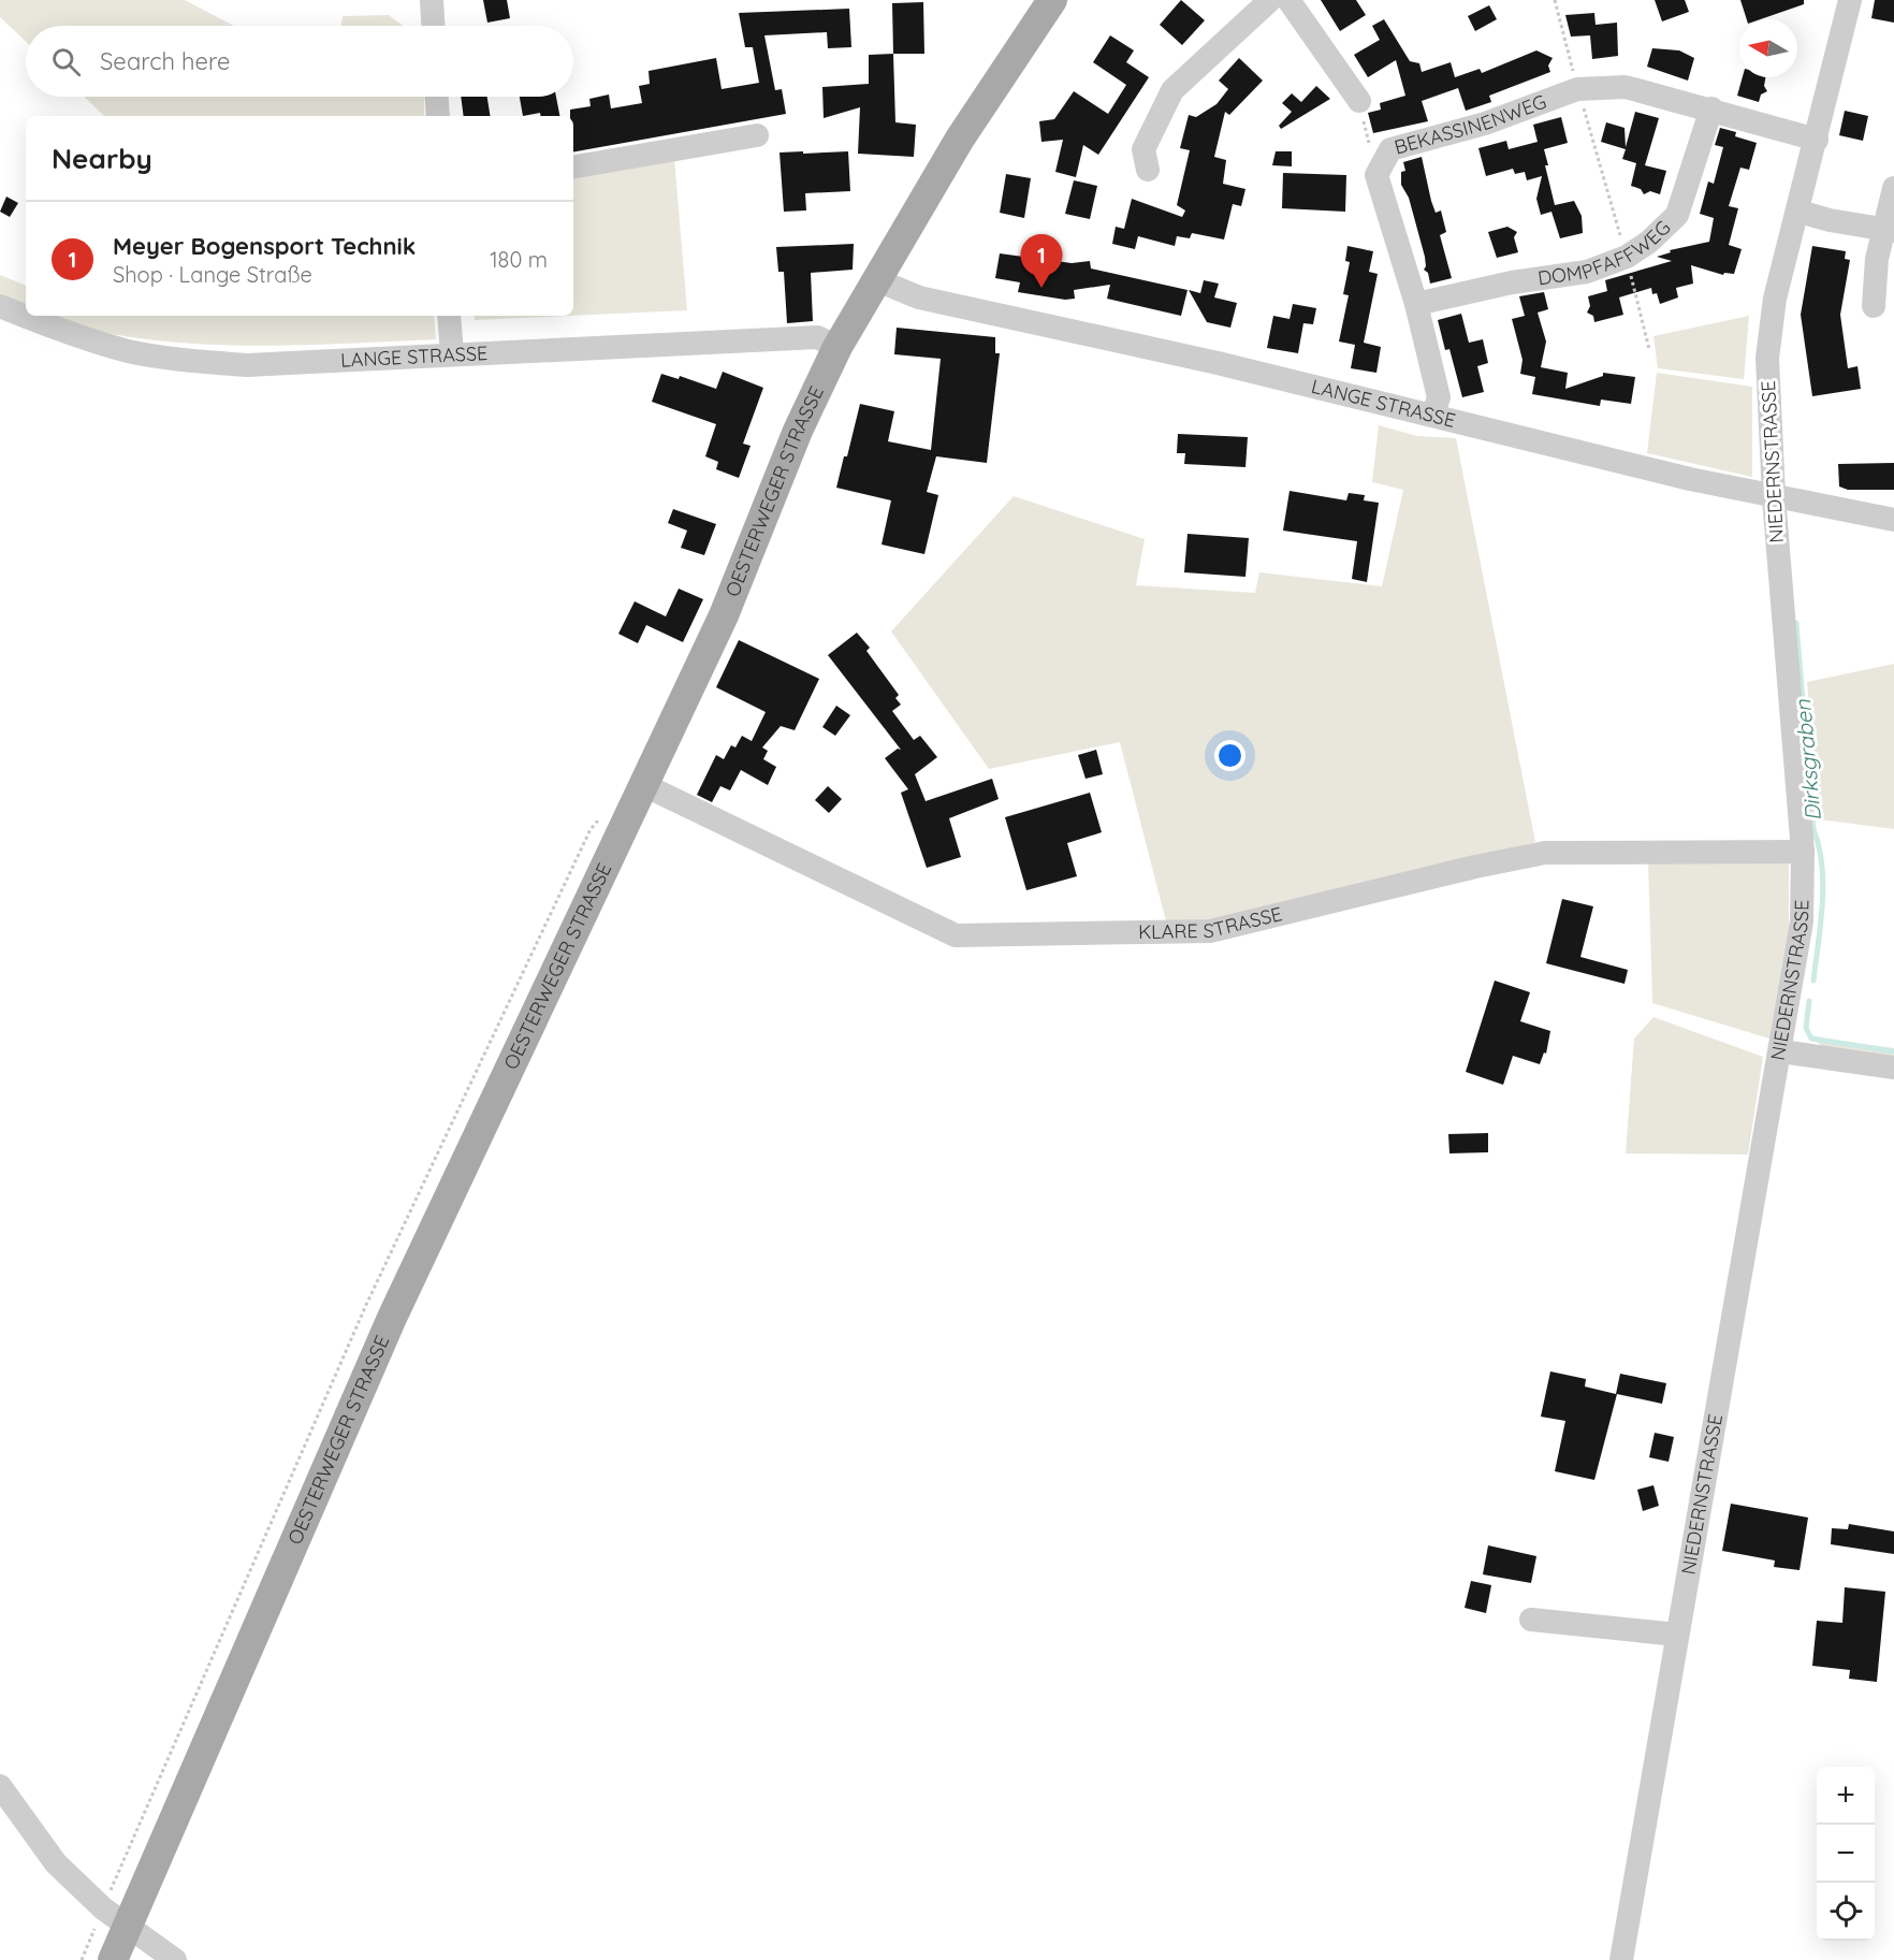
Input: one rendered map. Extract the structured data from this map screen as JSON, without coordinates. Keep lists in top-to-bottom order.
{
  "streets": {
    "main road": ["OESTERWEGER STRASSE"],
    "street": [
      "BEKASSINENWEG",
      "DOMPFAFFWEG",
      "LANGE STRASSE",
      "NIEDERNSTRASSE",
      "KLARE STRASSE"
    ]
  },
  "crossings": [
    ["BEKASSINENWEG", "DOMPFAFFWEG"],
    ["BEKASSINENWEG", "LANGE STRASSE"],
    ["BEKASSINENWEG", "NIEDERNSTRASSE"],
    ["LANGE STRASSE", "NIEDERNSTRASSE"],
    ["LANGE STRASSE", "OESTERWEGER STRASSE"],
    ["NIEDERNSTRASSE", "KLARE STRASSE"],
    ["OESTERWEGER STRASSE", "KLARE STRASSE"]
  ],
  "water": ["Dirksgraben"],
  "north": "left",
  "page": {
    "search": "Search here",
    "heading": "Nearby",
    "list": [
      {
        "mark": "1",
        "name": "Meyer Bogensport Technik",
        "note": "Shop · Lange Straße",
        "value": "180 m"
      }
    ],
    "pins": "1",
    "map_buttons": ["+", "−"]
  }
}
